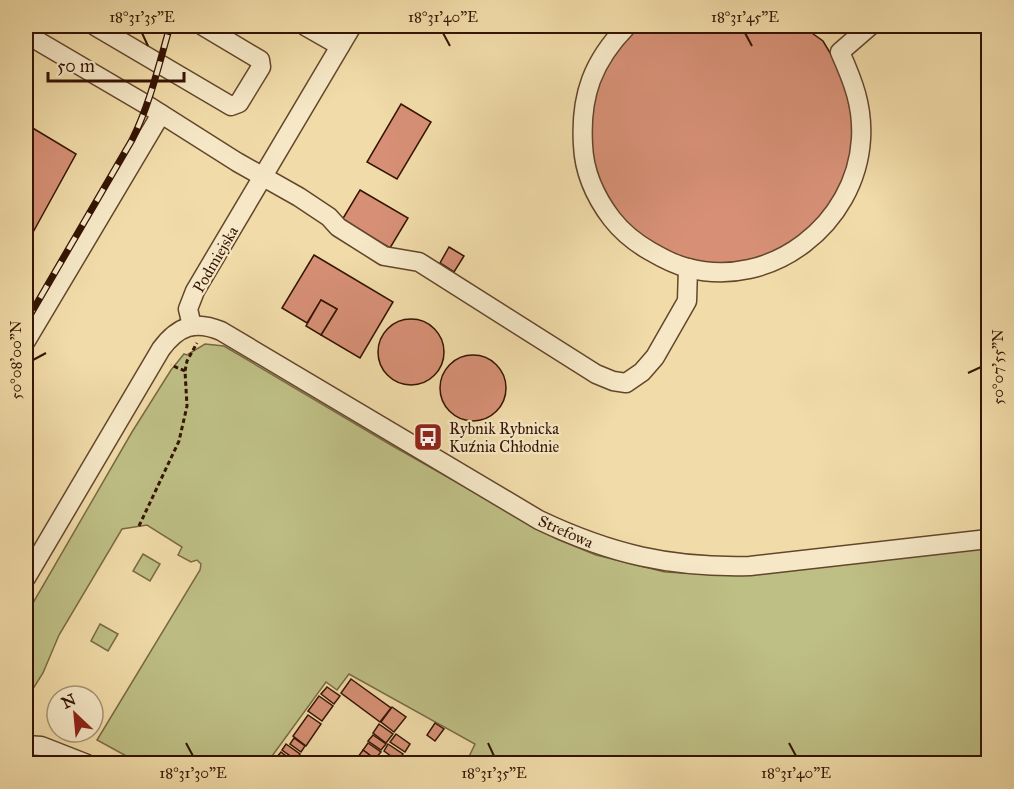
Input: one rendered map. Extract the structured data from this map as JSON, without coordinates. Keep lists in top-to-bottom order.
{
  "streets": {
    "street": ["Podmiejska", "Strefowa"]
  },
  "crossings": [
    ["Podmiejska", "Strefowa"]
  ],
  "places": {
    "bus stop": ["Rybnik Rybnicka Kuźnia Chłodnie"]
  },
  "scale_bar": "50 m",
  "north": "top left",
  "coordinates": [
    "18°31'35\"E",
    "18°31'40\"E",
    "18°31'45\"E",
    "50°08'00\"N",
    "50°07'55\"N",
    "18°31'30\"E"
  ]
}
